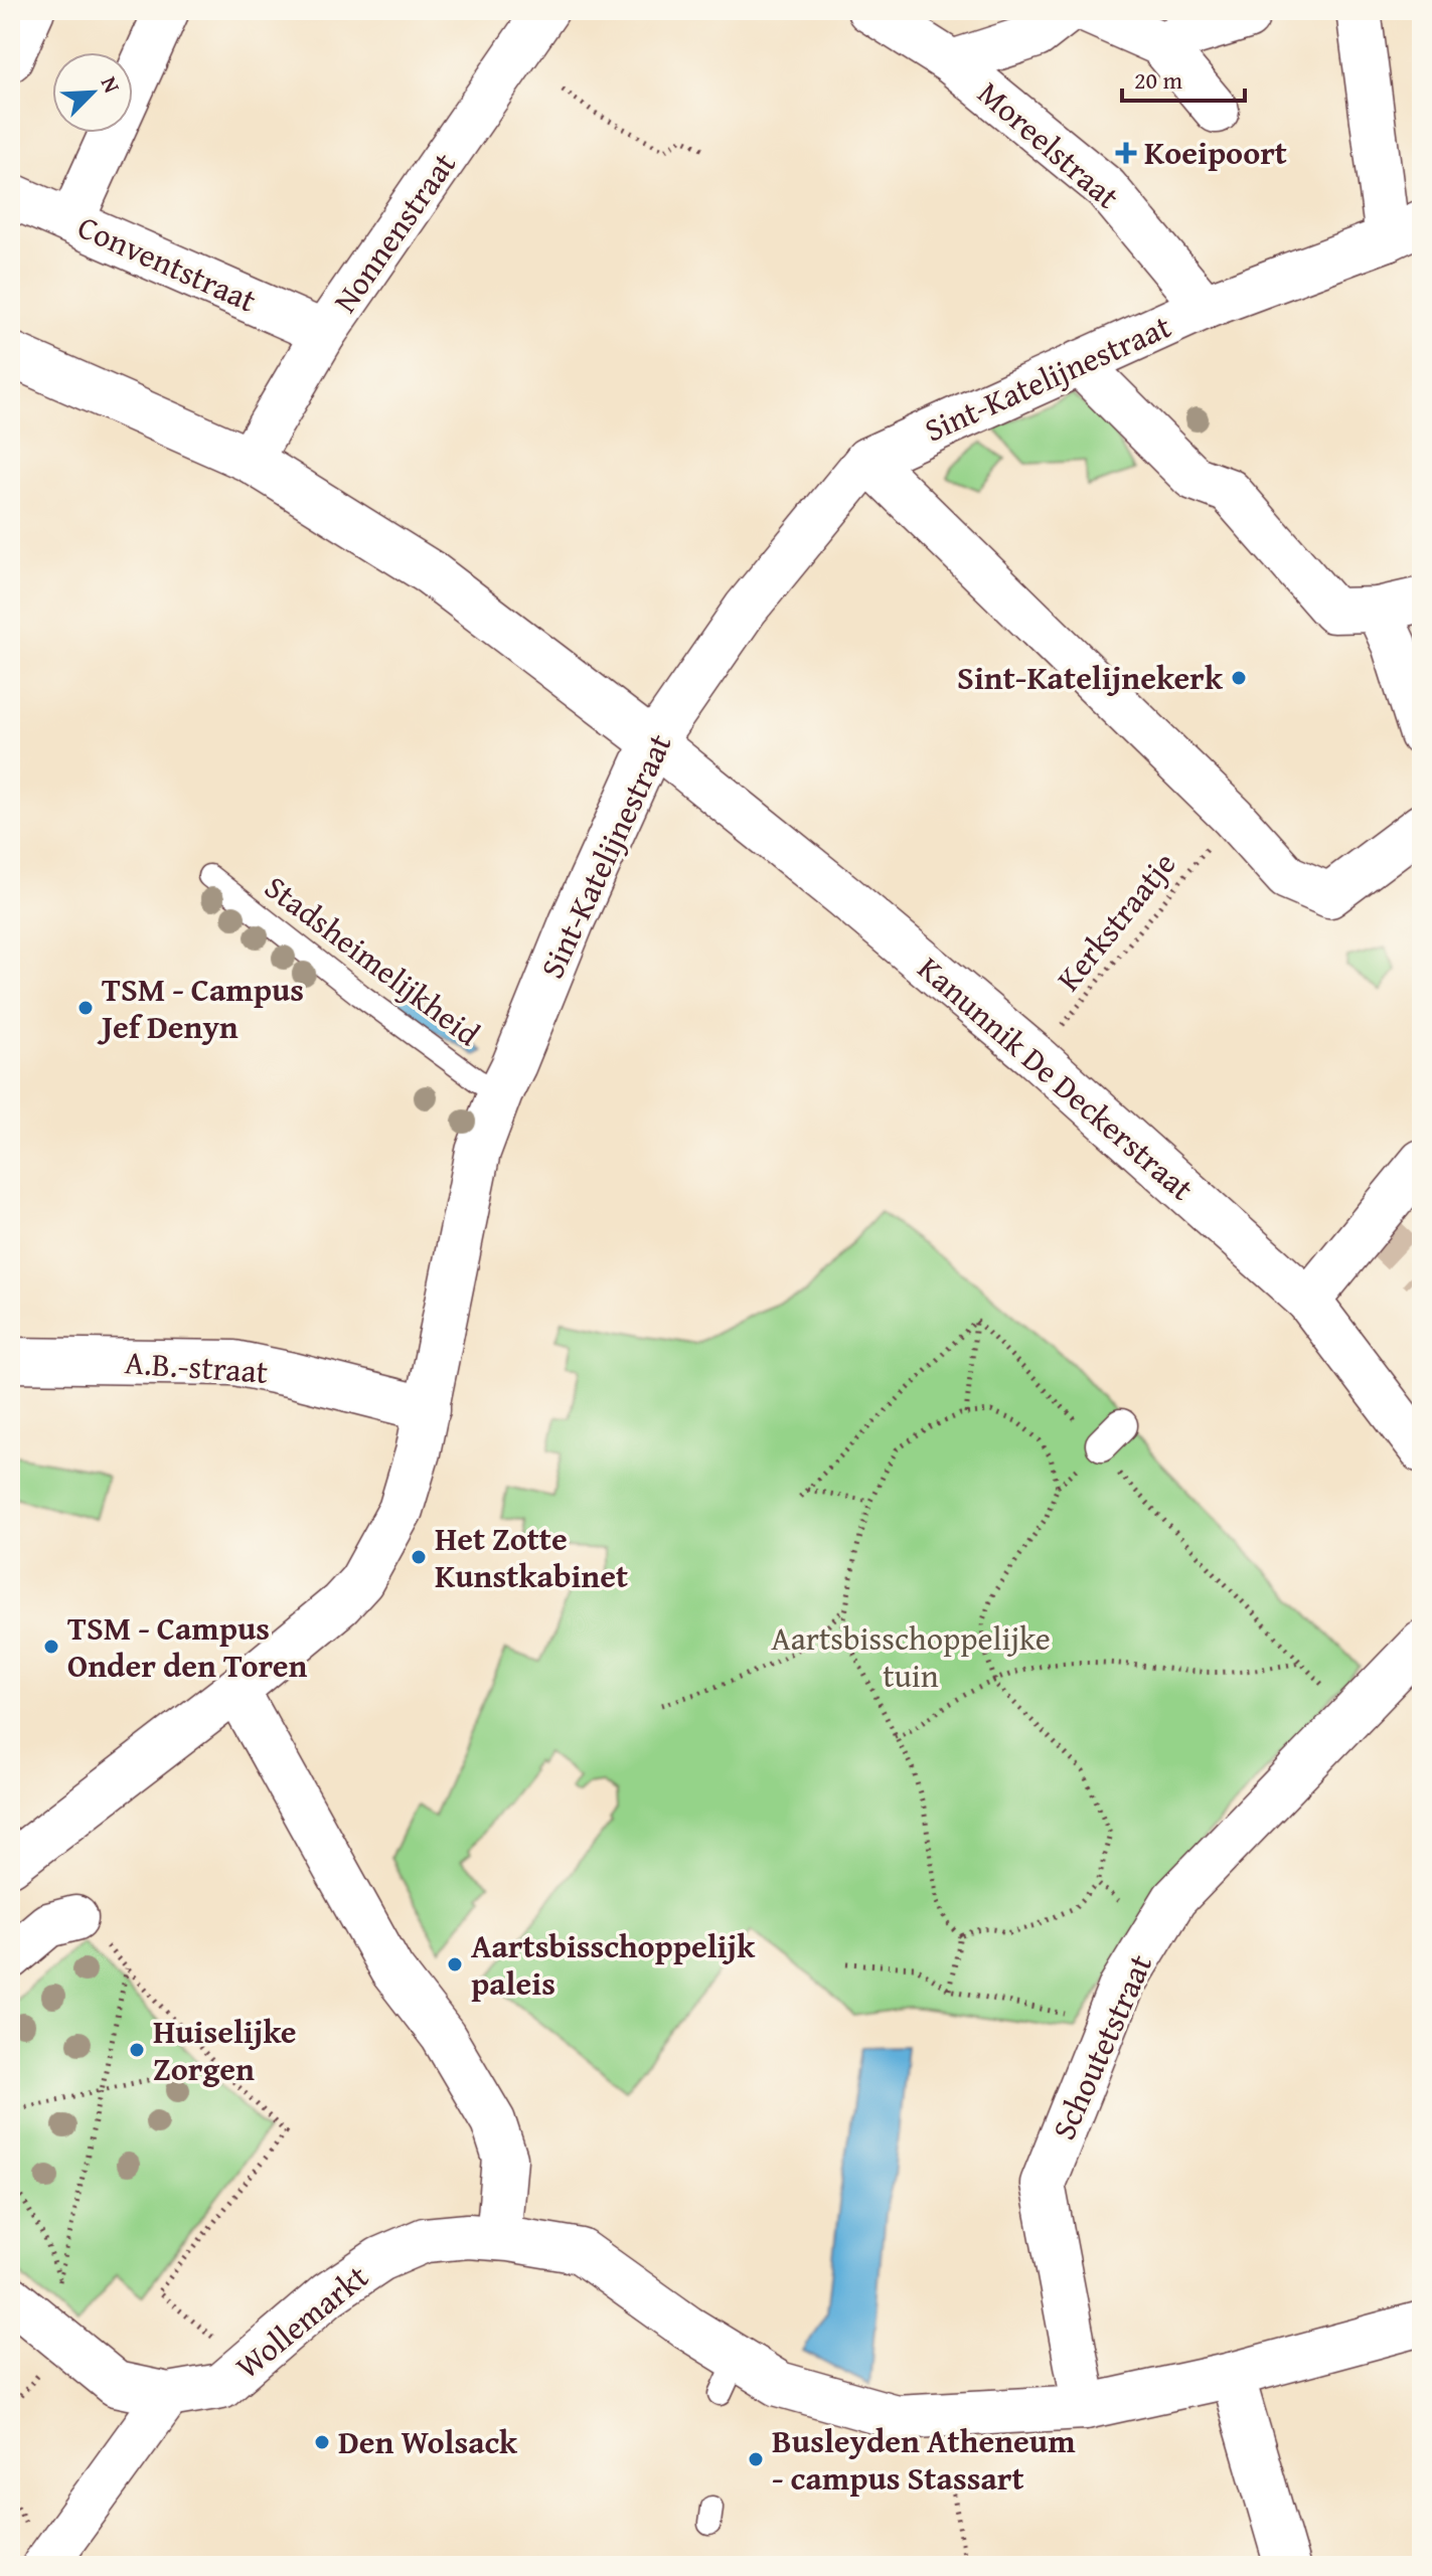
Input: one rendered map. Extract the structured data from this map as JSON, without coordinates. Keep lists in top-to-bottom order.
{
  "streets": {
    "street": [
      "Moreelstraat",
      "Nonnenstraat",
      "Conventstraat",
      "Sint-Katelijnestraat",
      "Kanunnik De Deckerstraat",
      "A.B.-straat",
      "Schoutetstraat",
      "Wollemarkt"
    ],
    "lane": ["Stadsheimelijkheid"],
    "path": ["Kerkstraatje"]
  },
  "crossings": [
    ["Moreelstraat", "Sint-Katelijnestraat"],
    ["Nonnenstraat", "Conventstraat"],
    ["Nonnenstraat", "Kanunnik De Deckerstraat"],
    ["Sint-Katelijnestraat", "Stadsheimelijkheid"],
    ["Sint-Katelijnestraat", "Kanunnik De Deckerstraat"],
    ["Sint-Katelijnestraat", "A.B.-straat"],
    ["Kerkstraatje", "Kanunnik De Deckerstraat"],
    ["Schoutetstraat", "Wollemarkt"]
  ],
  "parks": ["Aartsbisschoppelijke tuin"],
  "places": {
    "health": ["Koeipoort"],
    "other": [
      "Sint-Katelijnekerk",
      "TSM - Campus Jef Denyn",
      "Het Zotte Kunstkabinet",
      "TSM - Campus Onder den Toren",
      "Aartsbisschoppelijk paleis",
      "Huiselijke Zorgen",
      "Den Wolsack",
      "Busleyden Atheneum - campus Stassart"
    ]
  },
  "scale_bar": "20 m",
  "north": "top right"
}
